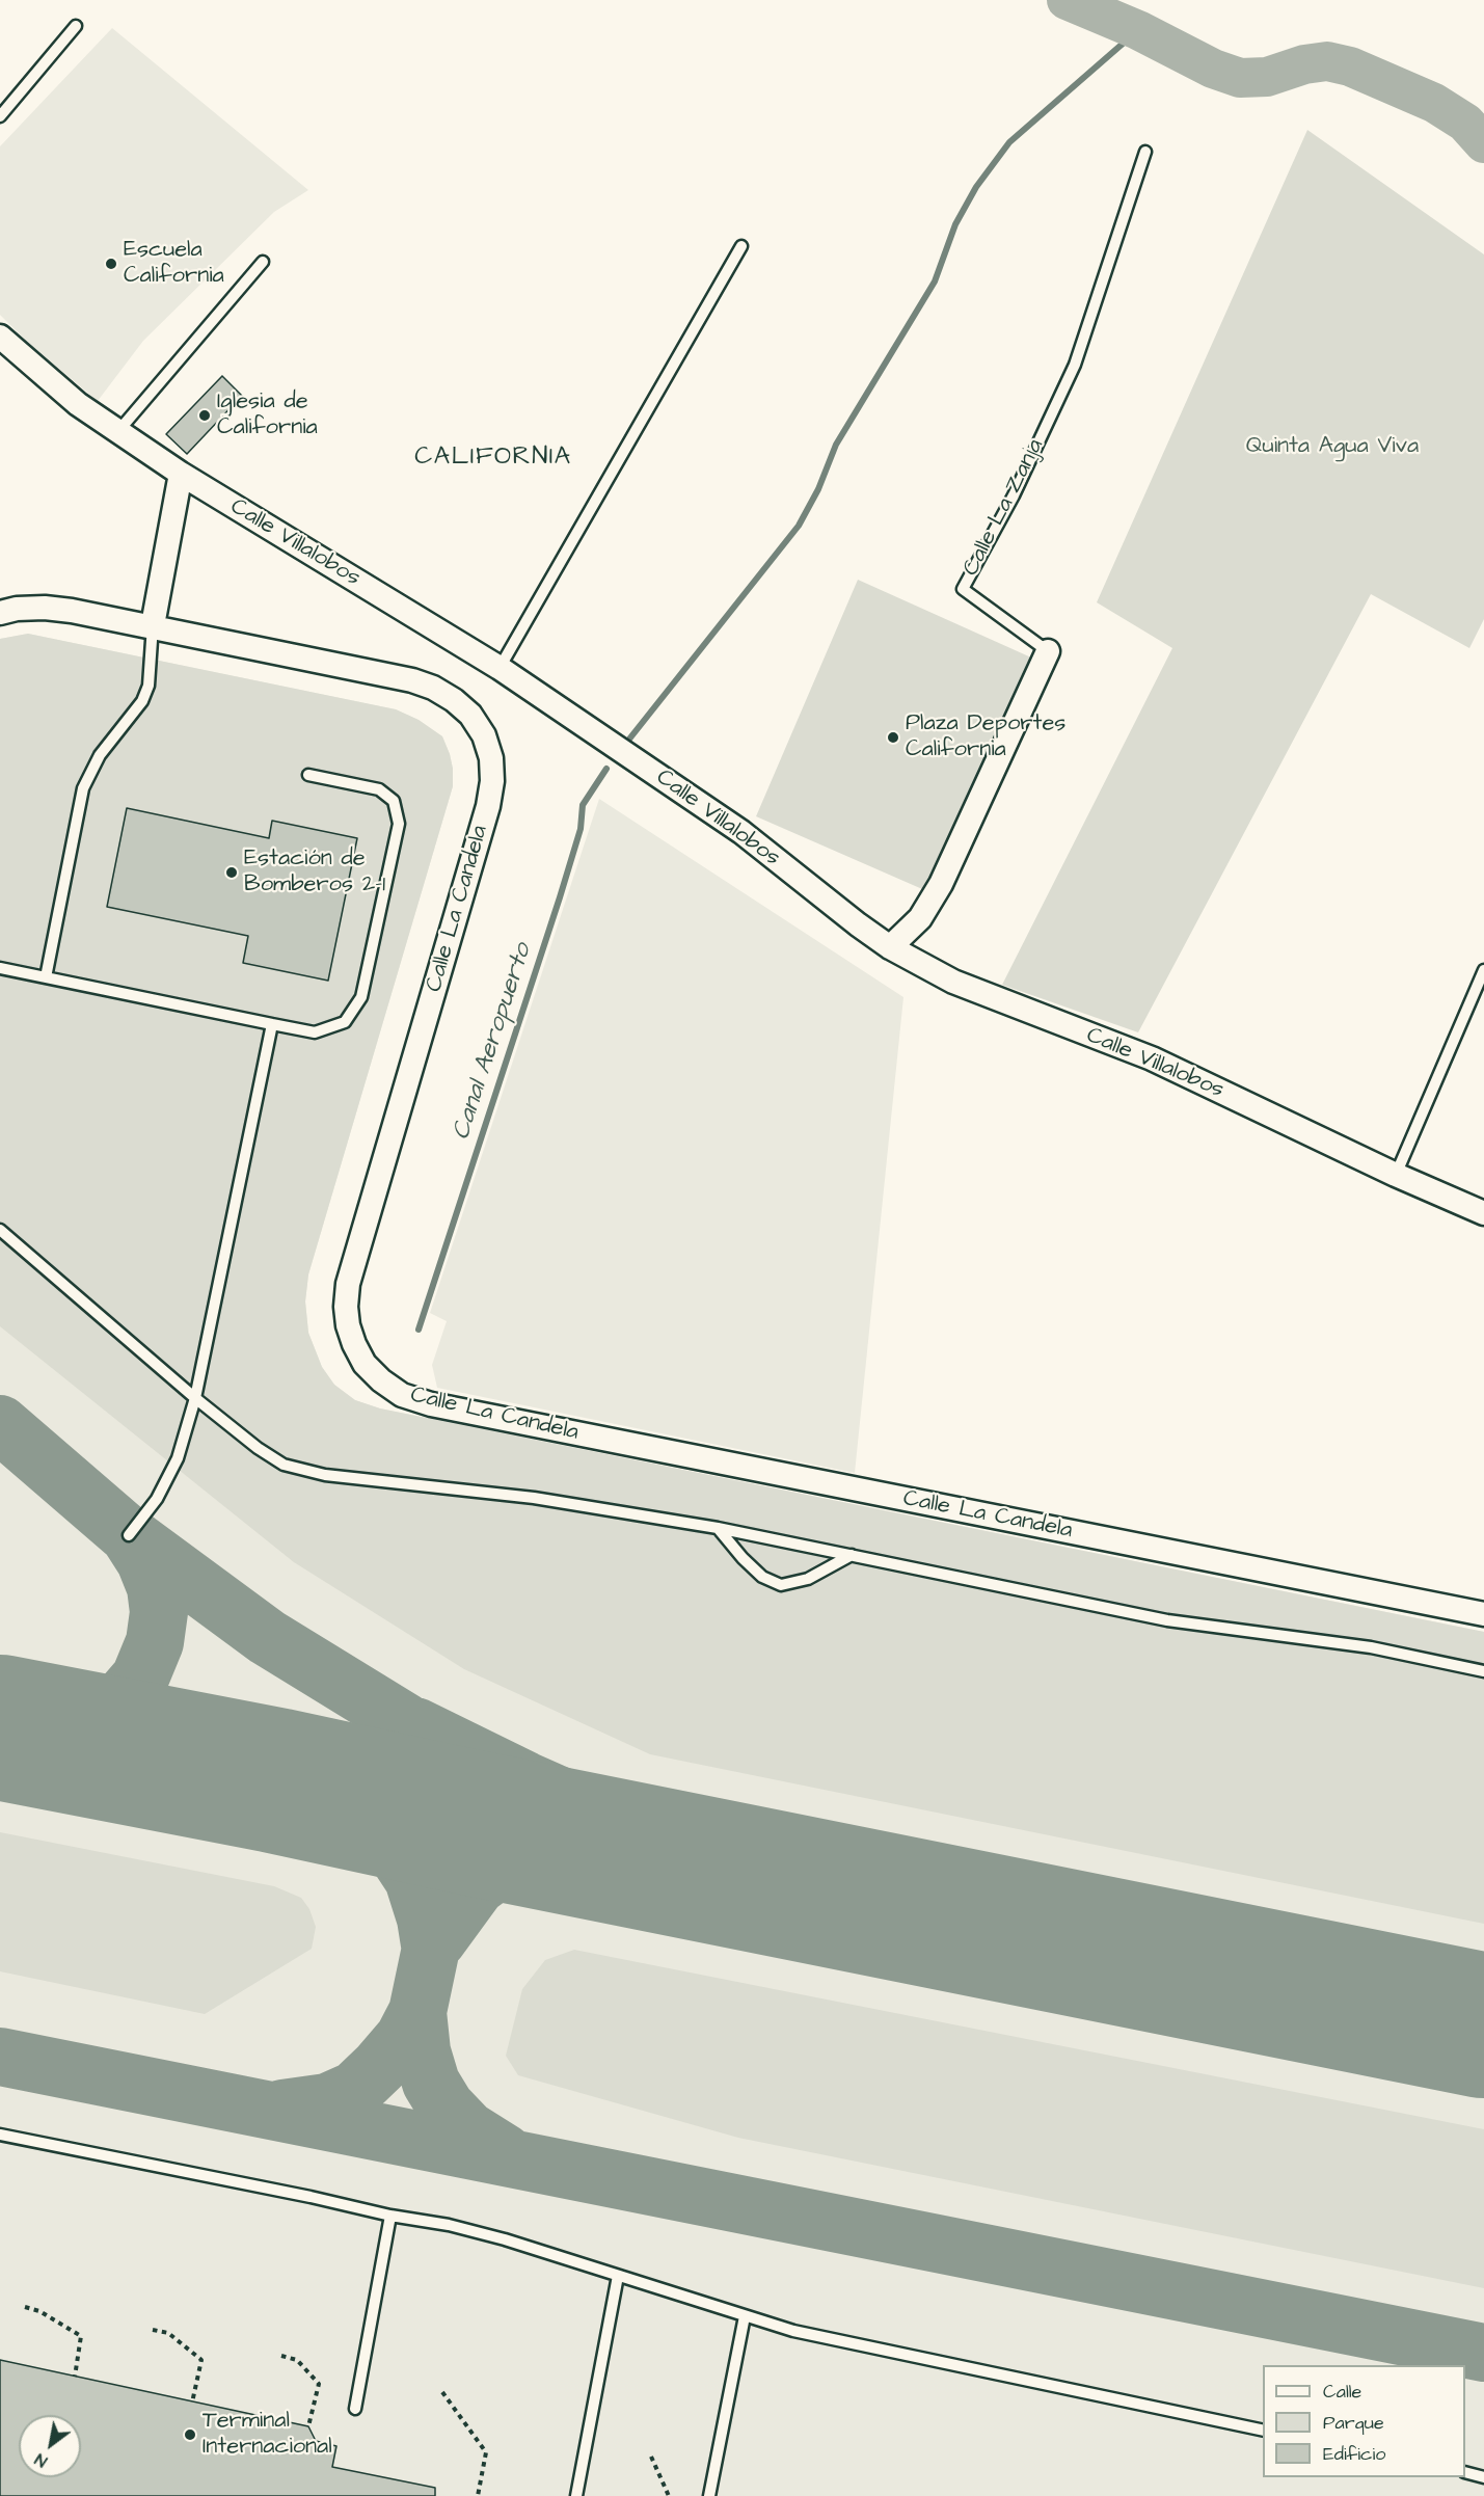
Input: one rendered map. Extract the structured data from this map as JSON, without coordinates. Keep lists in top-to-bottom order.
{
  "streets": {
    "street": ["Calle La Zanja", "Calle Villalobos", "Calle La Candela"]
  },
  "crossings": [
    ["Calle La Zanja", "Calle Villalobos"]
  ],
  "districts": ["CALIFORNIA"],
  "water": ["Canal Aeropuerto"],
  "parks": ["Quinta Agua Viva"],
  "places": [
    "Escuela California",
    "Iglesia de California",
    "Plaza Deportes California",
    "Estación de Bomberos 2-1",
    "Terminal Internacional"
  ],
  "legend": ["Calle", "Parque", "Edificio"],
  "north": "bottom left"
}
